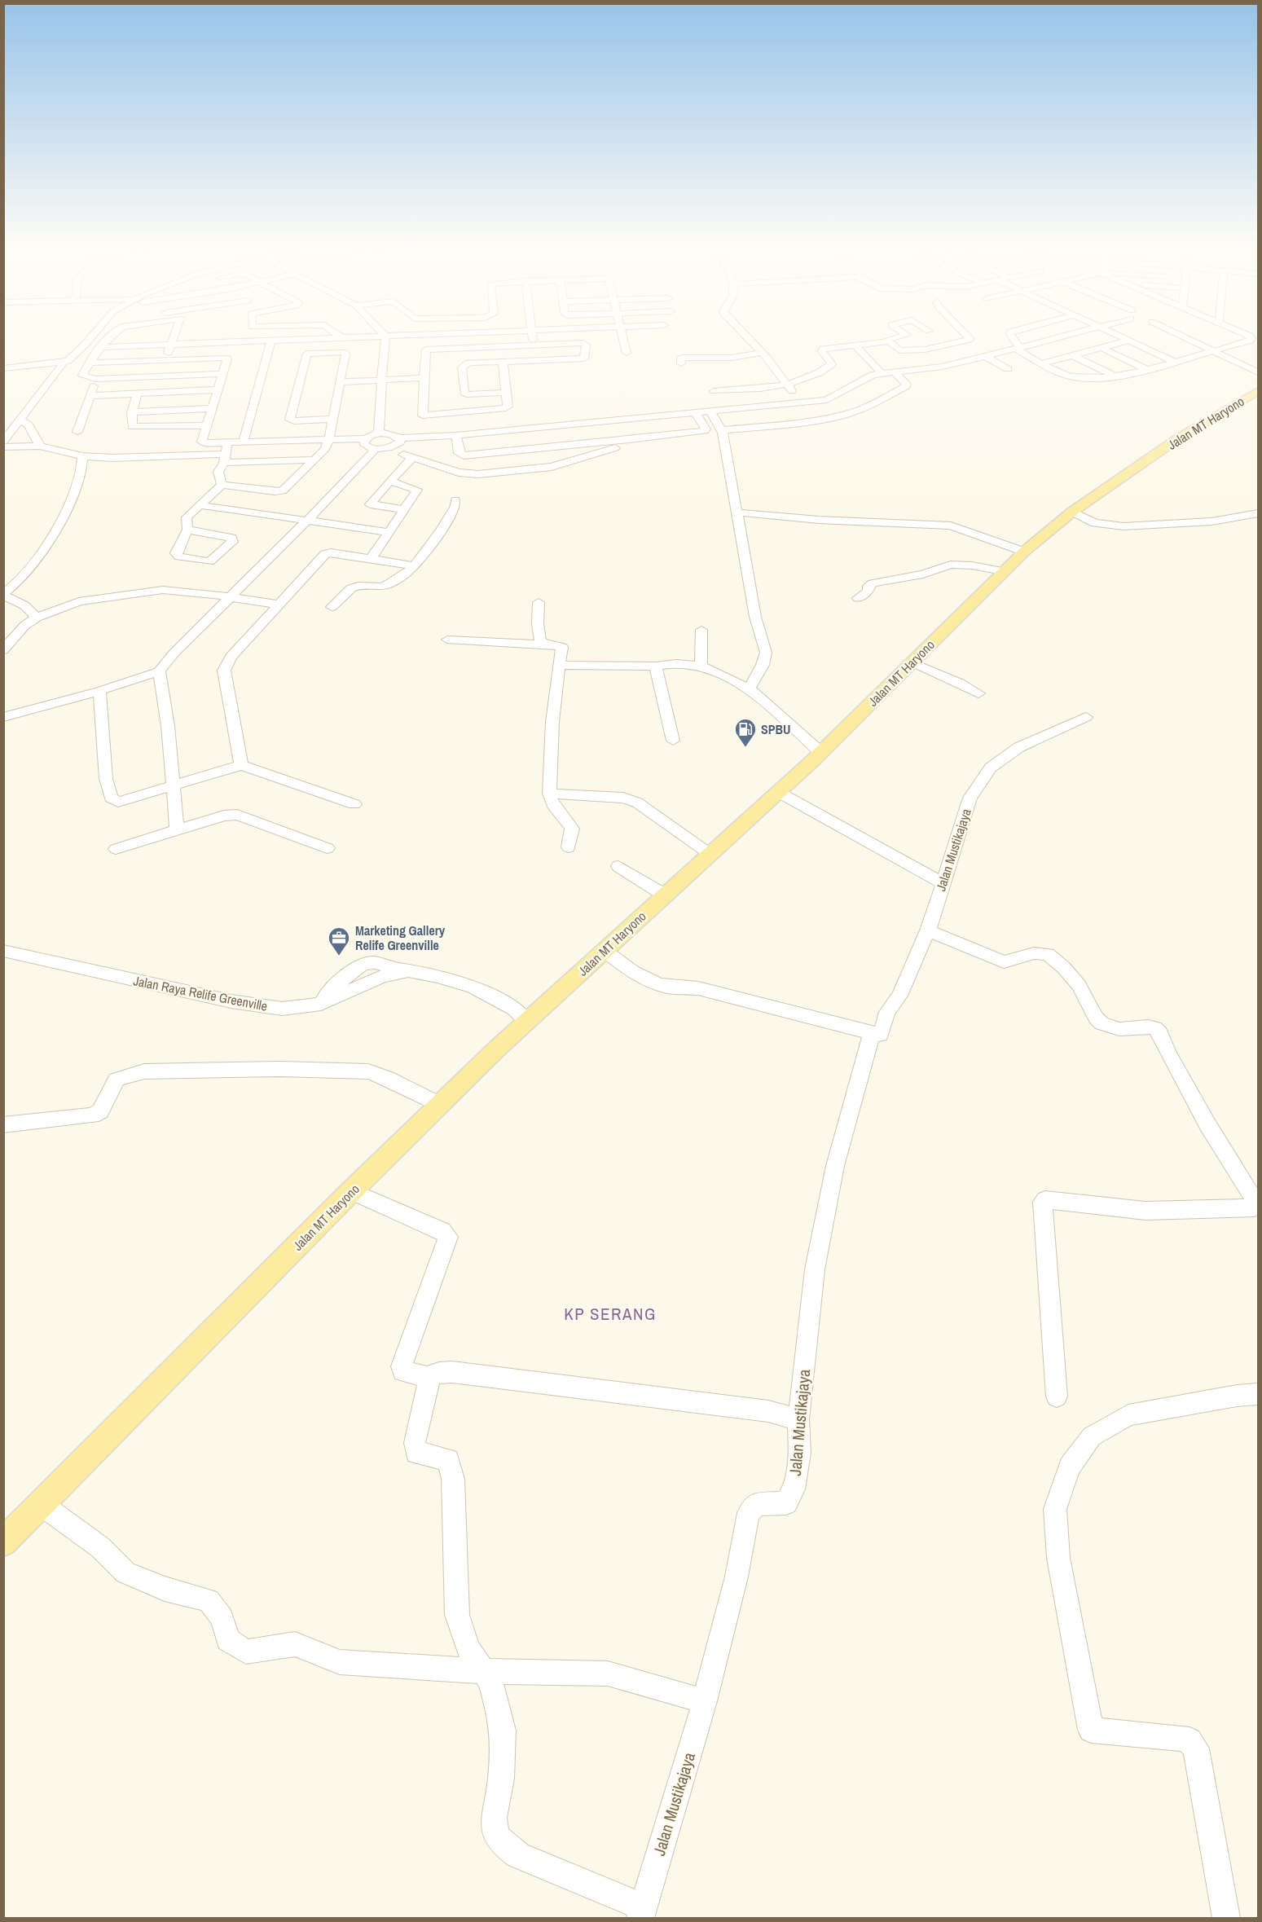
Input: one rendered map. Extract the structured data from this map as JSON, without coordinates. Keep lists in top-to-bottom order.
{
  "streets": {
    "main road": ["Jalan MT Haryono"],
    "street": ["Jalan Mustikajaya", "Jalan Raya Relife Greenville"]
  },
  "crossings": [
    ["Jalan MT Haryono", "Jalan Raya Relife Greenville"]
  ],
  "districts": ["KP SERANG"],
  "places": {
    "fuel station": ["SPBU"],
    "office": ["Marketing Gallery Relife Greenville"]
  }
}
